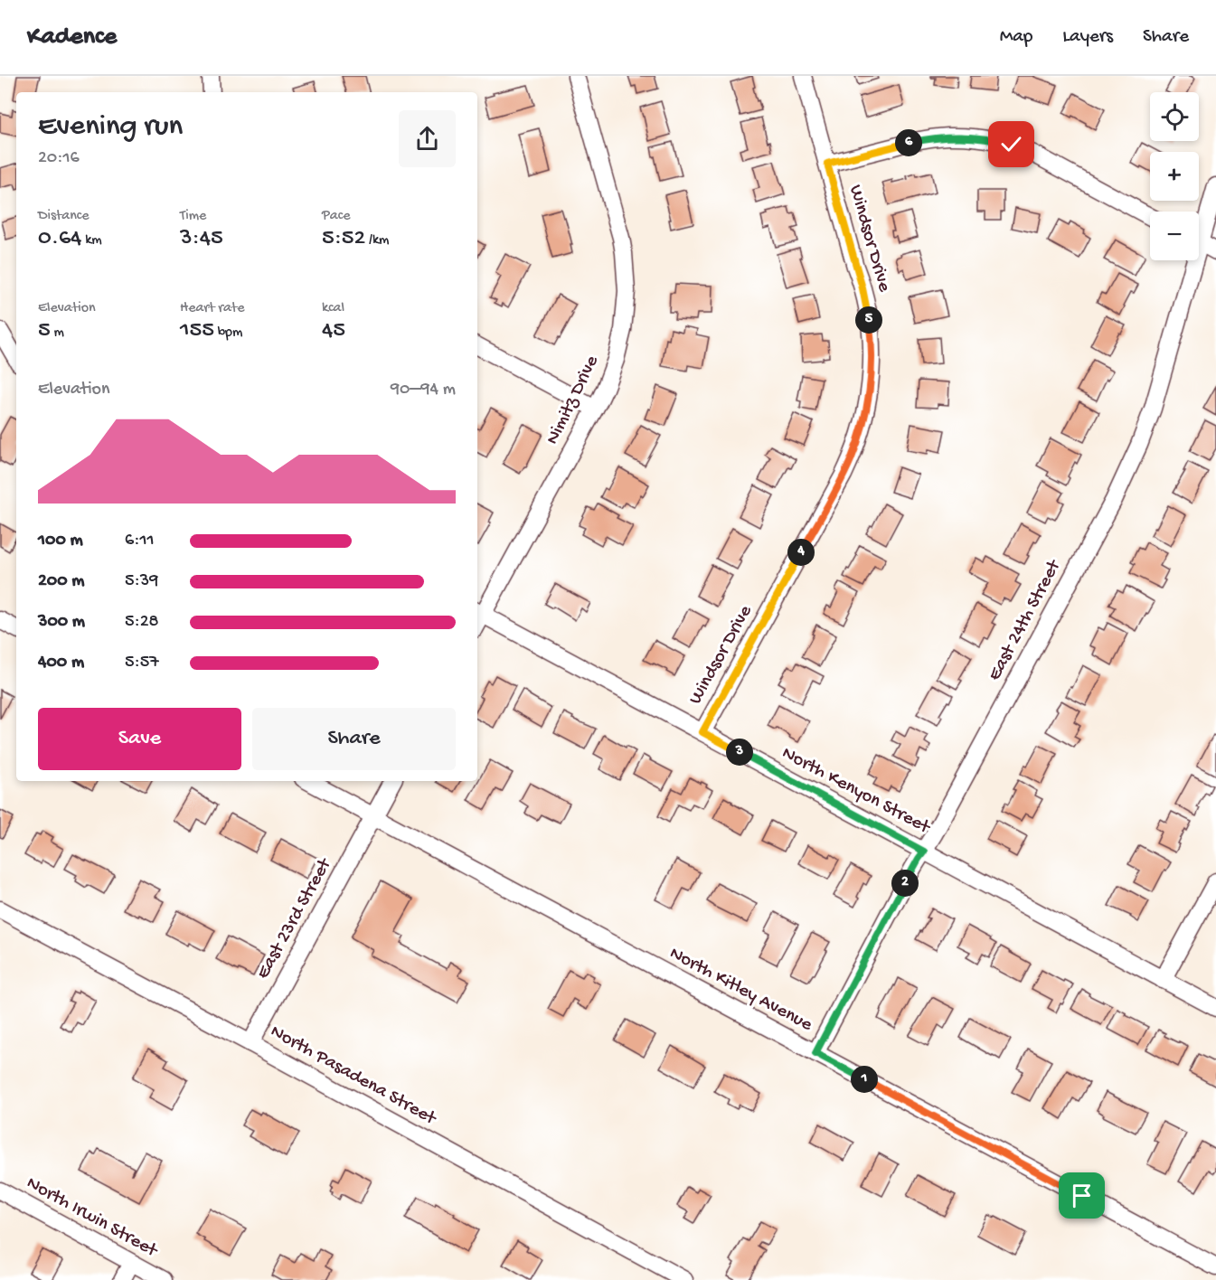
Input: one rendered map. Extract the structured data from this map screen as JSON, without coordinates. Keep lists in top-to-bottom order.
{
  "streets": {
    "street": [
      "Windsor Drive",
      "Nimitz Drive",
      "East 24th Street",
      "North Kenyon Street",
      "East 23rd Street",
      "North Kitley Avenue",
      "North Pasadena Street",
      "North Irwin Street"
    ]
  },
  "crossings": [
    ["Windsor Drive", "North Kenyon Street"],
    ["Nimitz Drive", "North Kenyon Street"],
    ["East 24th Street", "North Kenyon Street"],
    ["East 24th Street", "North Kitley Avenue"],
    ["East 23rd Street", "North Kitley Avenue"],
    ["East 23rd Street", "North Pasadena Street"]
  ],
  "page": {
    "header": "Kadence",
    "nav": ["Map", "Layers", "Share"],
    "map_buttons": ["+", "−"],
    "heading": ["Evening run", "20:16"],
    "pins": [
      "6",
      "5",
      "4",
      "3",
      "2",
      "1"
    ],
    "stats": [
      ["Distance", "0.64 km"],
      ["Time", "3:45"],
      ["Pace", "5:52 /km"],
      ["Elevation", "5 m"],
      ["Heart rate", "155 bpm"],
      ["kcal", "45"]
    ],
    "chart": ["Elevation", "90–94 m"],
    "list": [
      {
        "name": "100 m",
        "note": "6:11"
      },
      {
        "name": "200 m",
        "note": "5:39"
      },
      {
        "name": "300 m",
        "note": "5:28"
      },
      {
        "name": "400 m",
        "note": "5:57"
      }
    ],
    "buttons": ["Save", "Share"]
  }
}
